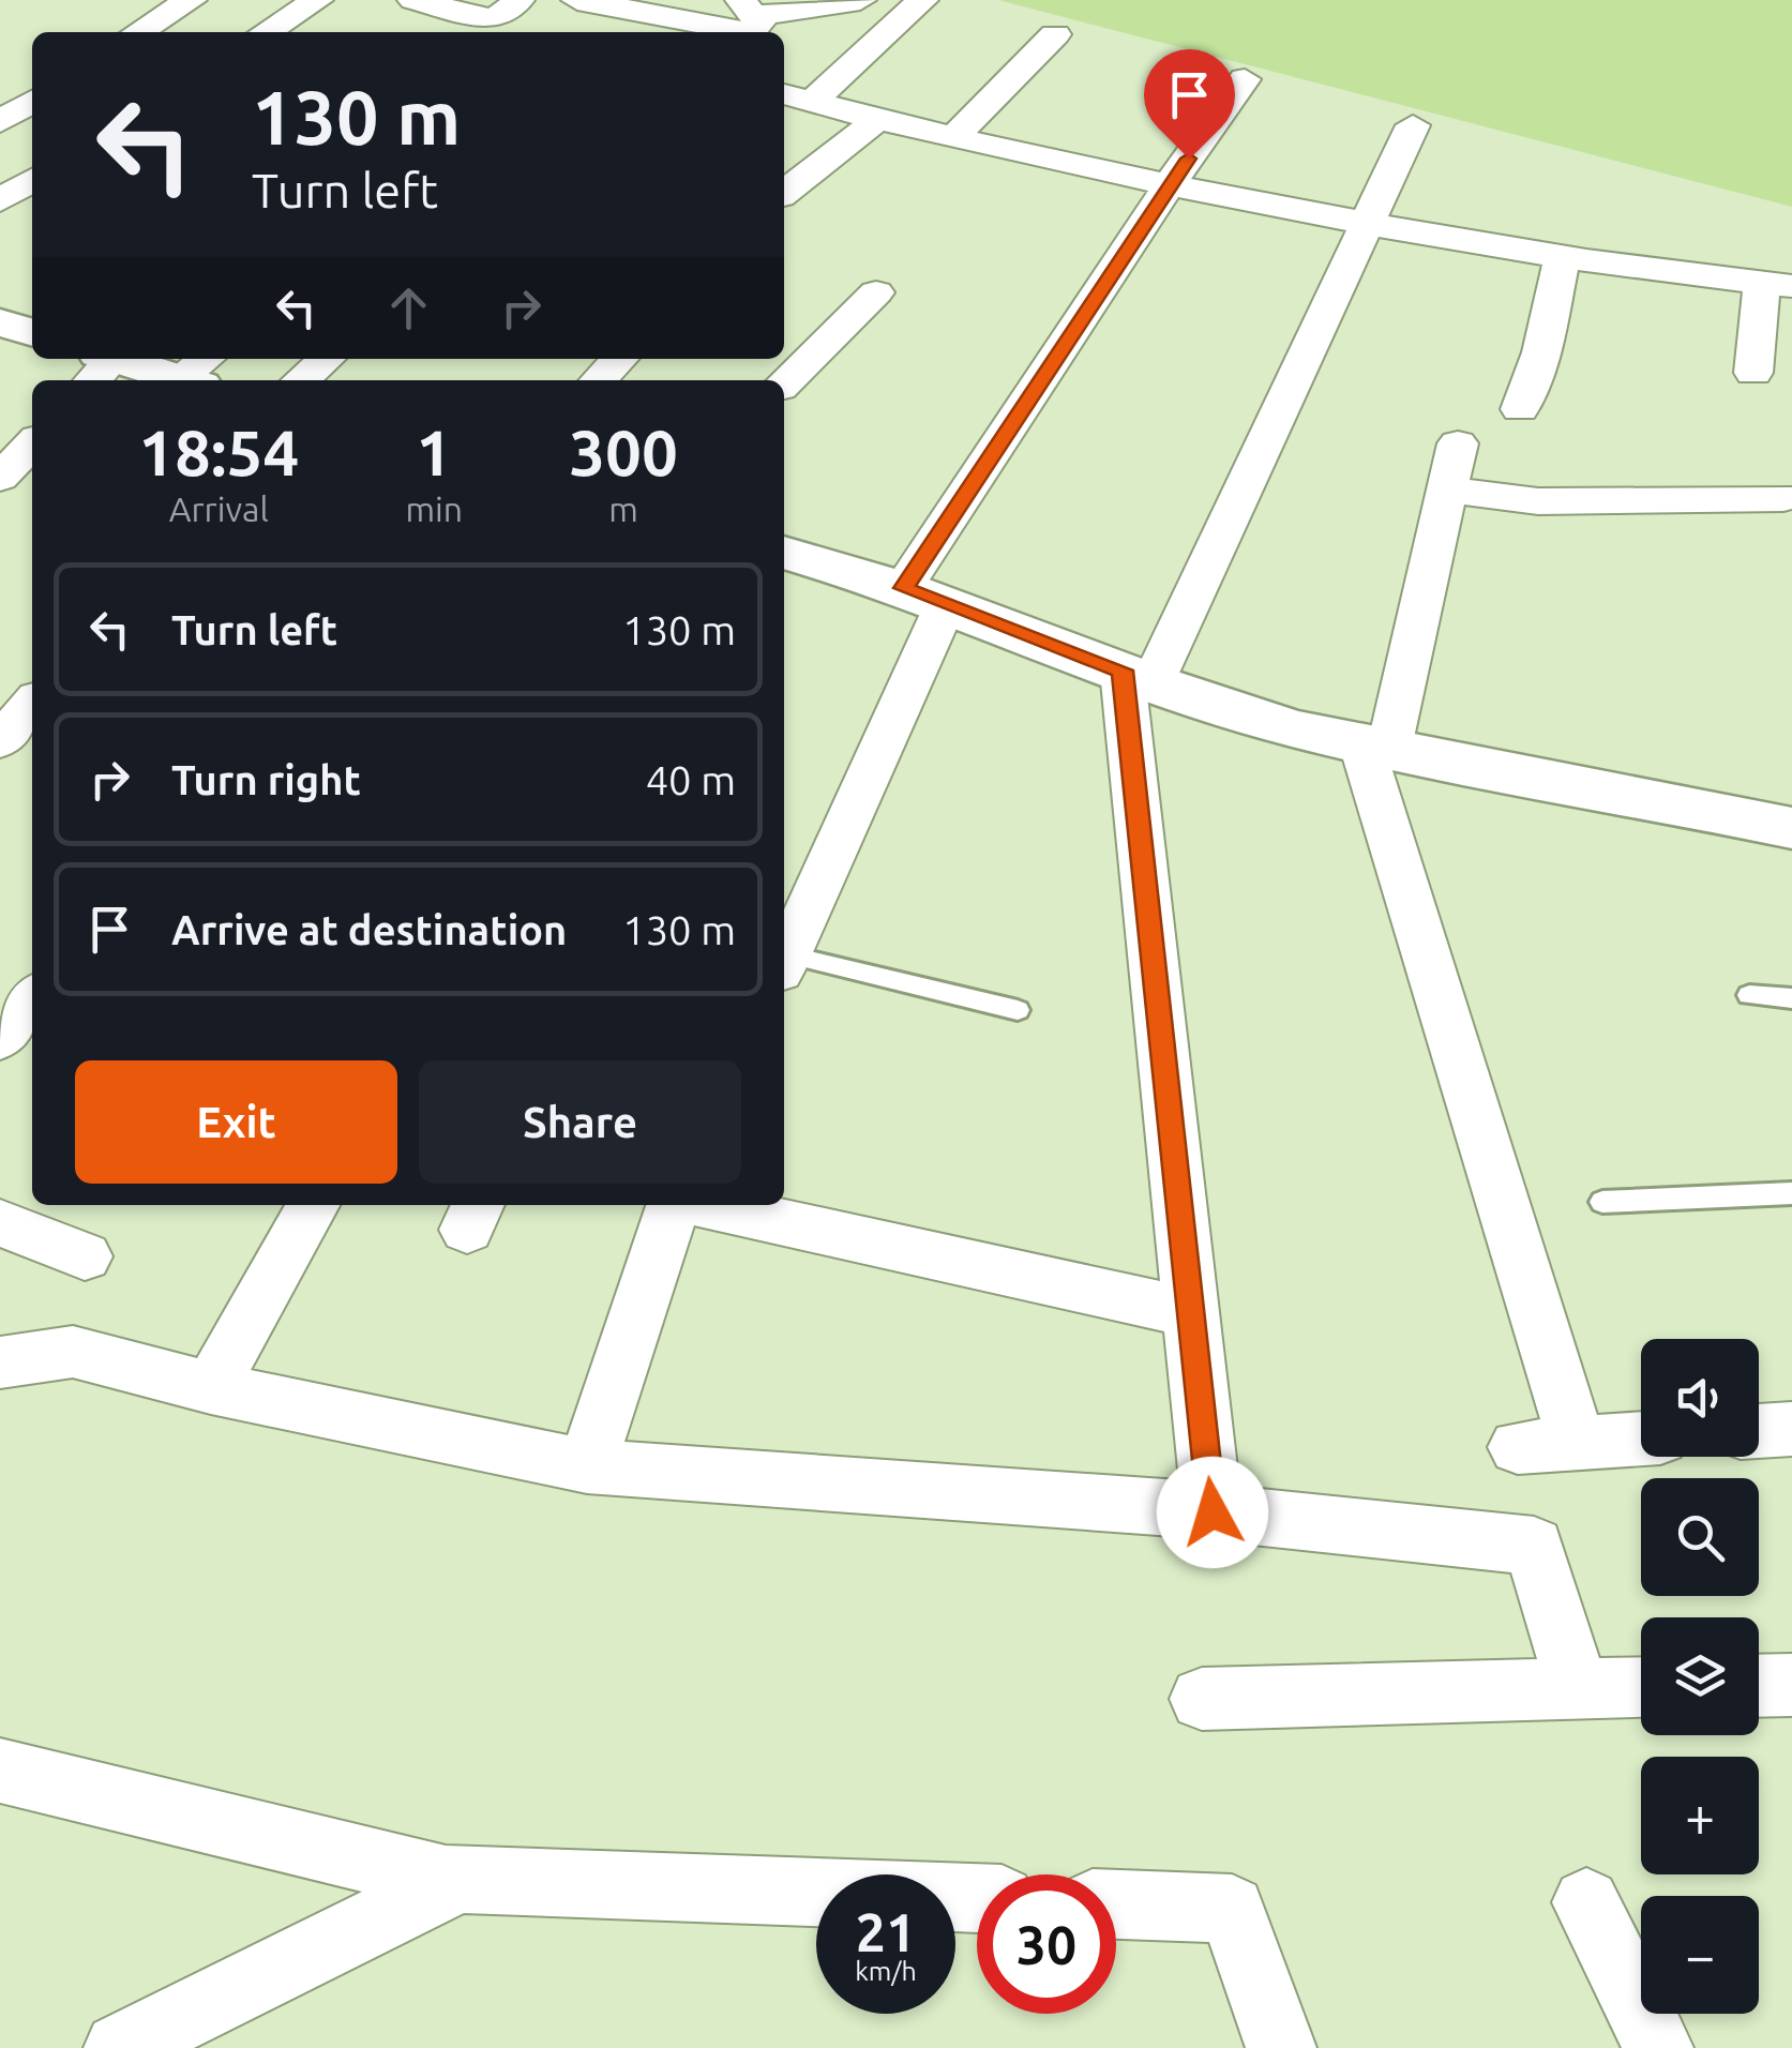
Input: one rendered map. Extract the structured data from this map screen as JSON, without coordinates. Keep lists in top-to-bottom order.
{
  "page": {
    "turn": ["130 m", "Turn left"],
    "eta": [
      "18:54",
      "Arrival",
      "1",
      "min",
      "300",
      "m"
    ],
    "list": [
      {
        "name": "Turn left",
        "value": "130 m"
      },
      {
        "name": "Turn right",
        "value": "40 m"
      },
      {
        "name": "Arrive at destination",
        "value": "130 m"
      }
    ],
    "buttons": ["Exit", "Share"],
    "map_buttons": ["+", "−"],
    "speed": "21 km/h",
    "limit": "30"
  }
}
